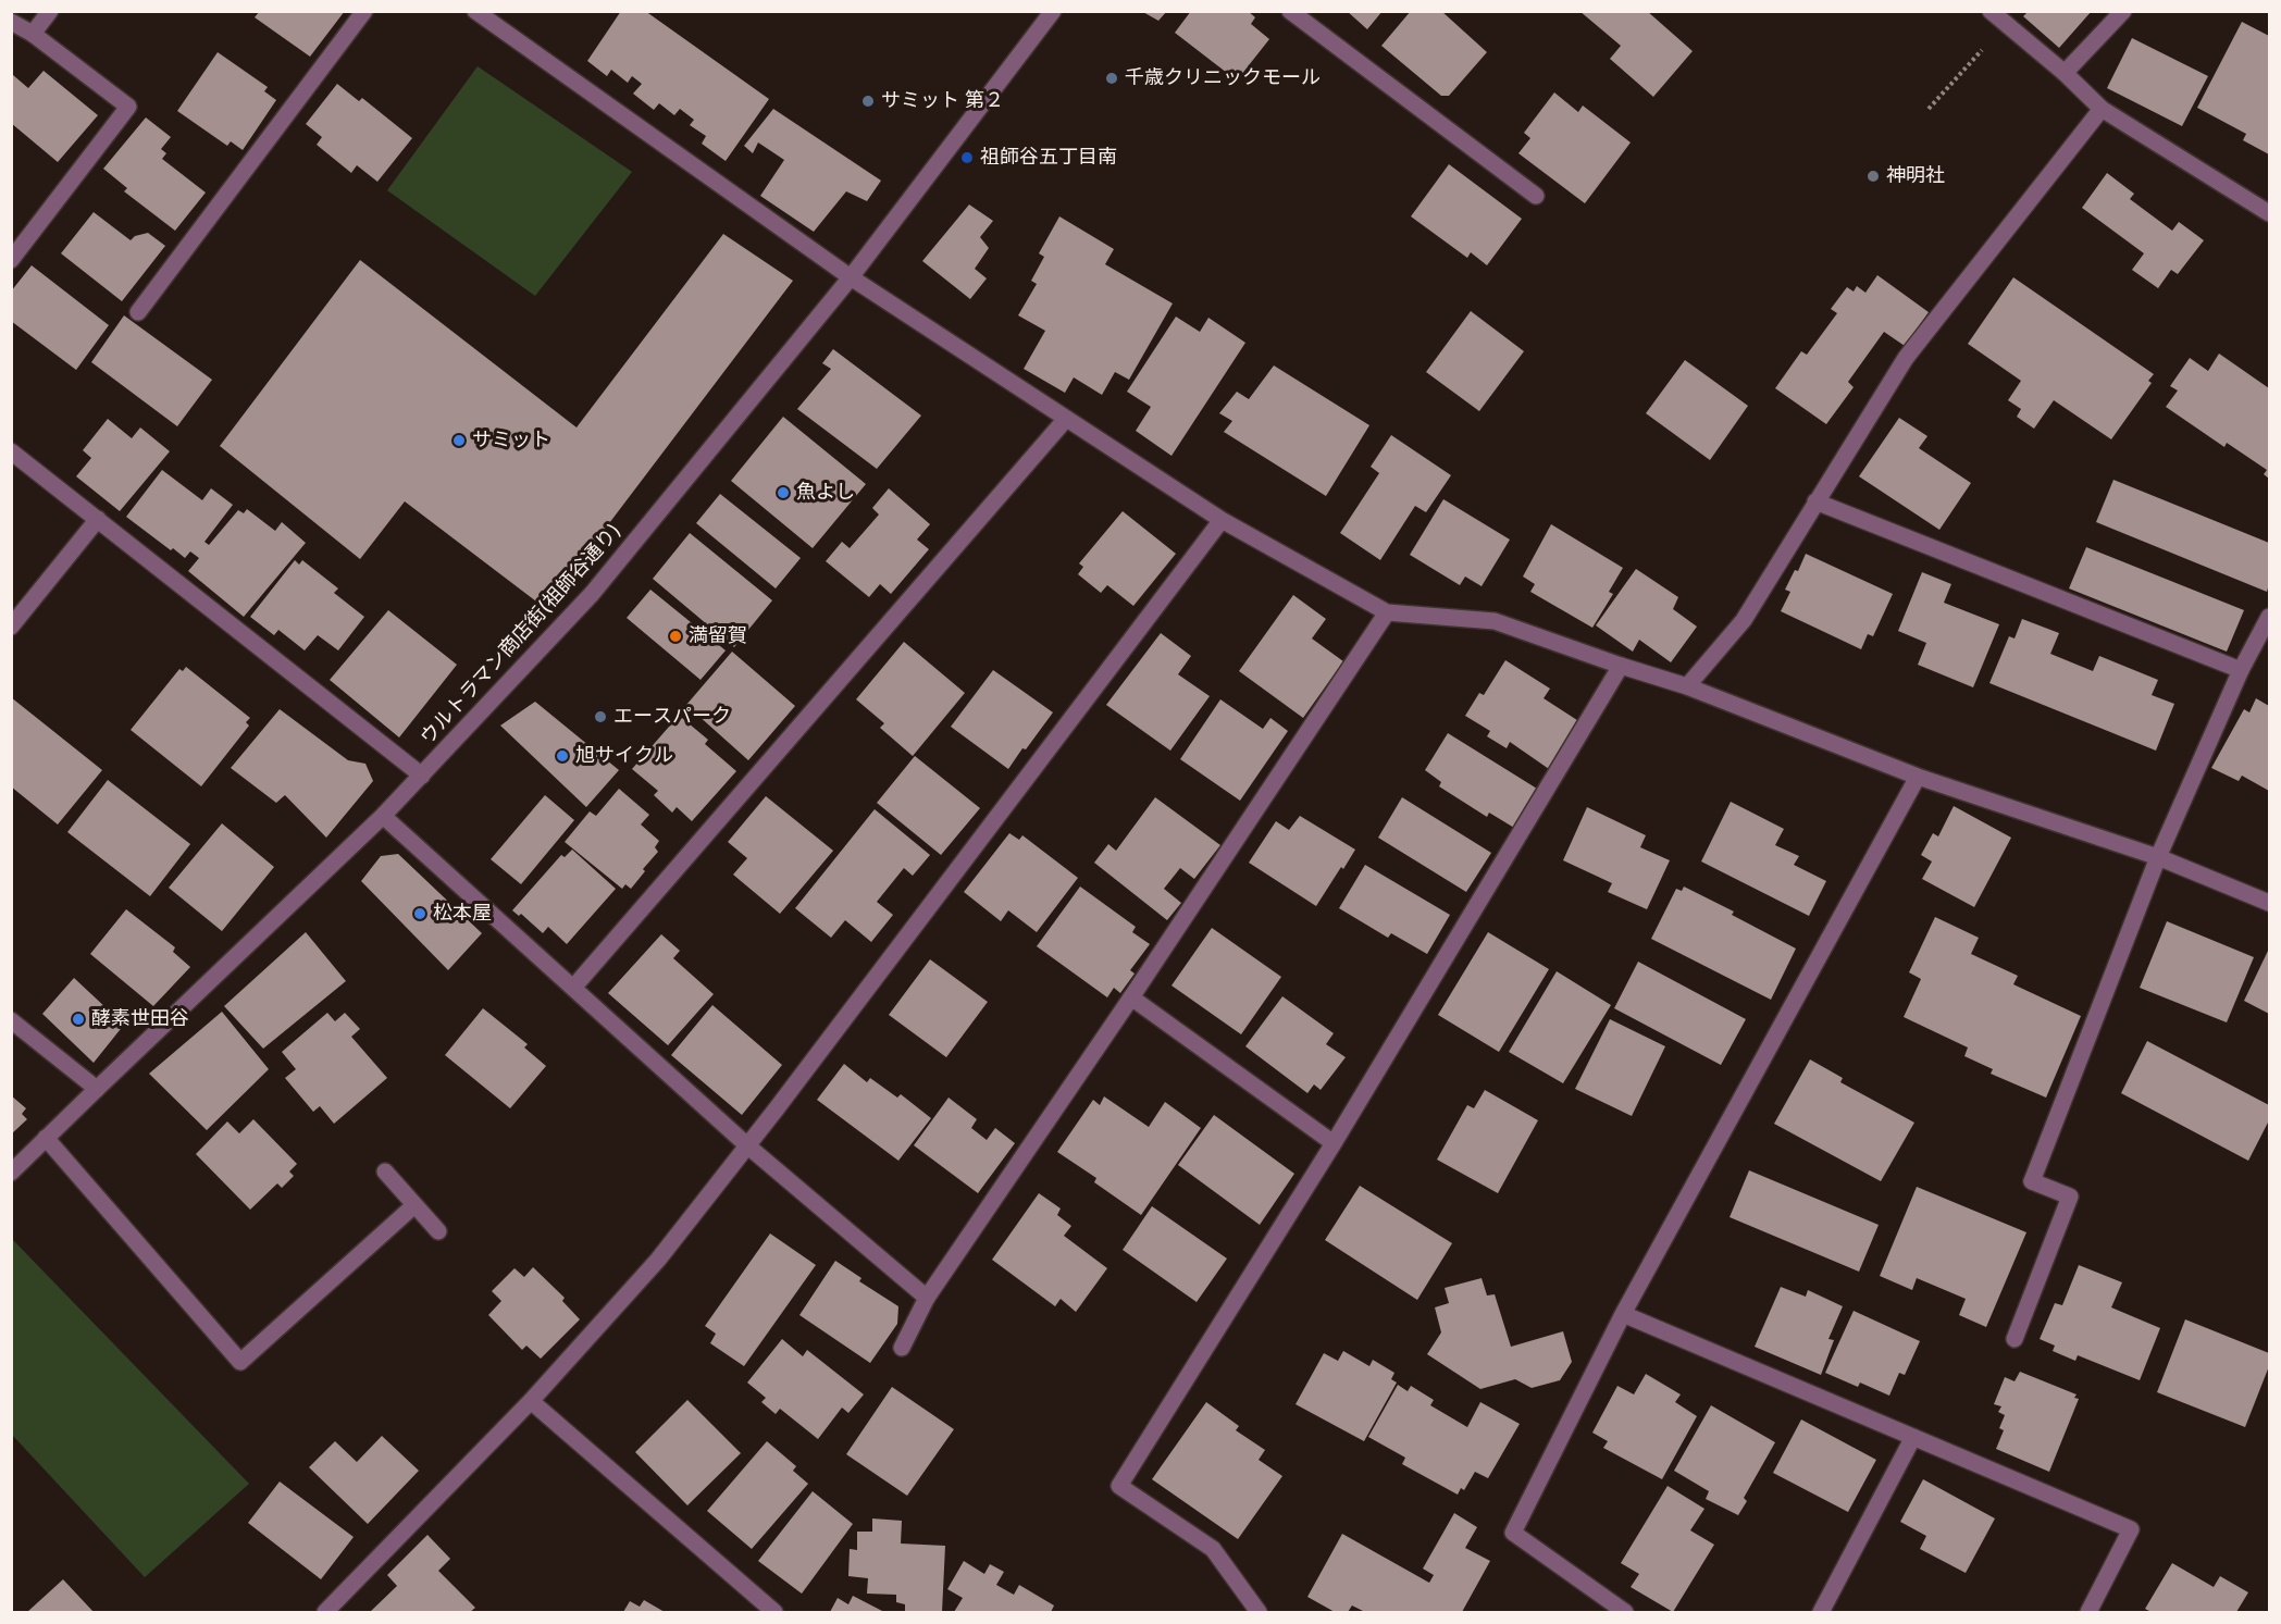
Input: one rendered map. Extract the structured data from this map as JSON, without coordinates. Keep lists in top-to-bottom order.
{
  "streets": {
    "street": ["ウルトラマン商店街(祖師谷通り)"]
  },
  "places": [
    "千歳クリニックモール",
    "サミット 第２",
    "祖師谷五丁目南",
    "神明社",
    "サミット",
    "魚よし",
    "満留賀",
    "エースパーク",
    "旭サイクル",
    "松本屋",
    "酵素世田谷"
  ]
}
